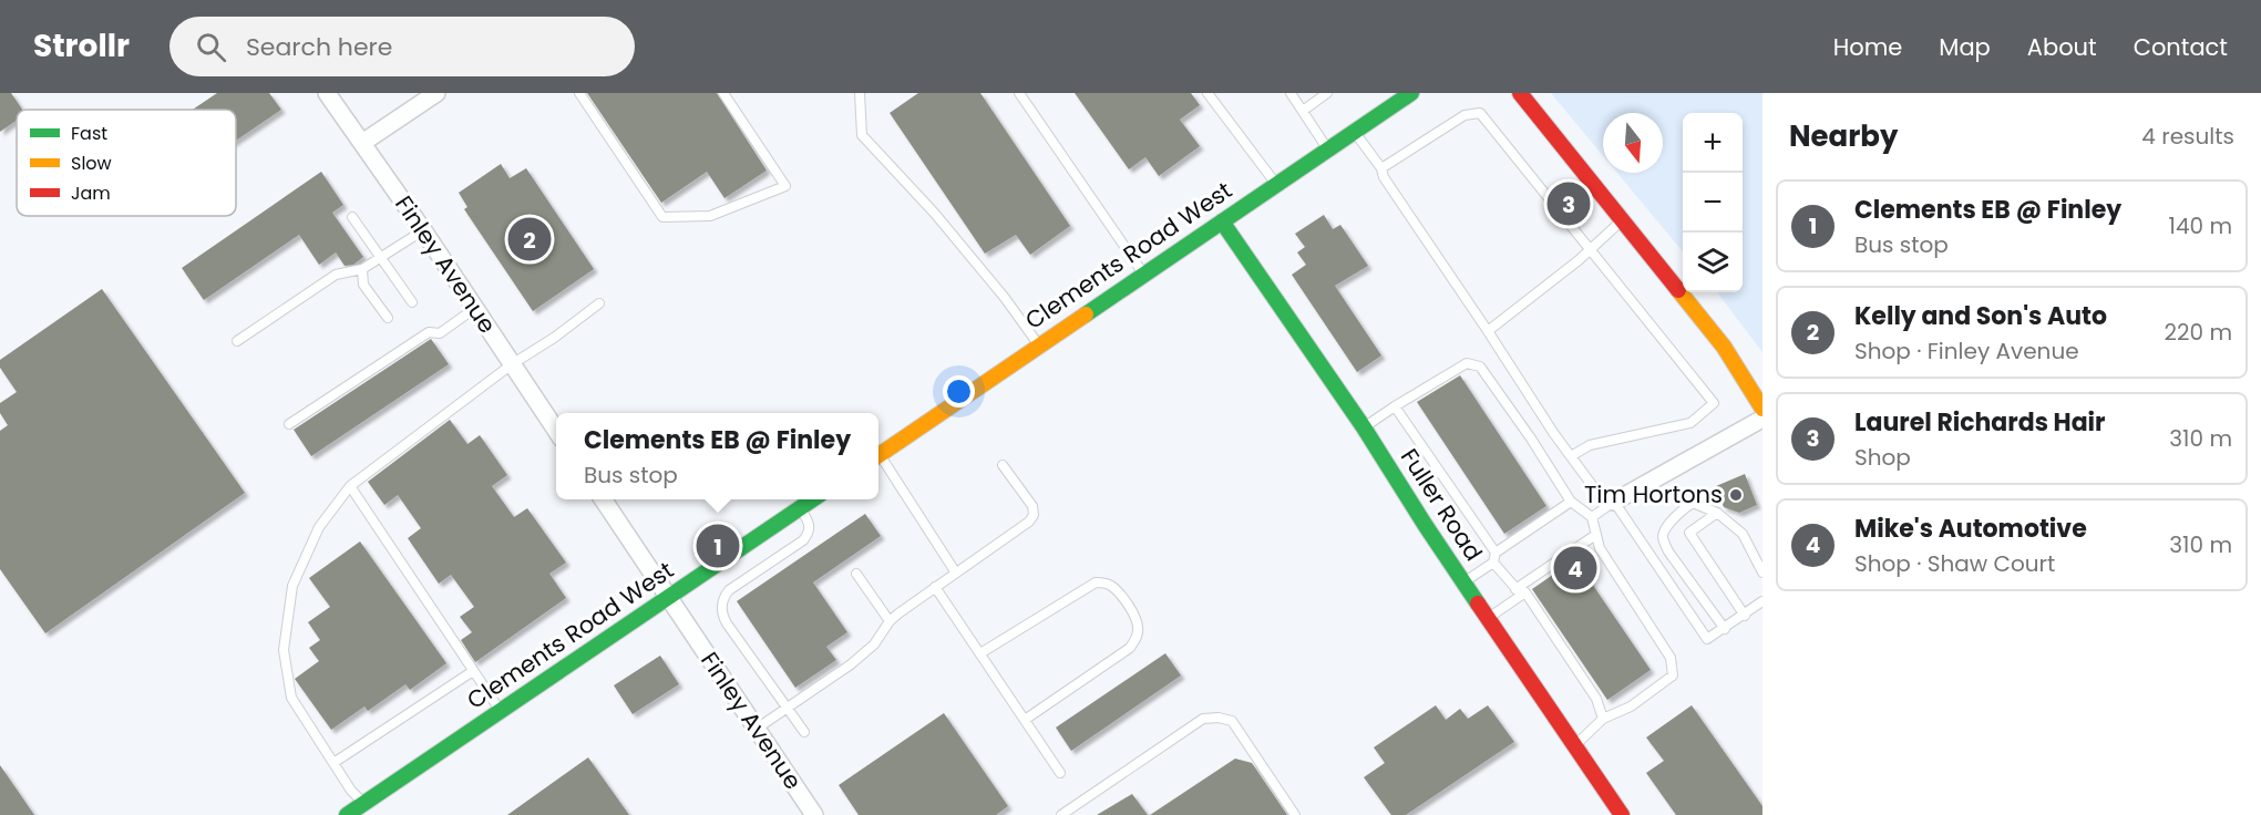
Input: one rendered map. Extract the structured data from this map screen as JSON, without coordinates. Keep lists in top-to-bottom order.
{
  "streets": {
    "street": ["Clements Road West", "Finley Avenue", "Fuller Road"]
  },
  "crossings": [
    ["Clements Road West", "Finley Avenue"],
    ["Clements Road West", "Fuller Road"]
  ],
  "places": ["Tim Hortons"],
  "legend": ["Fast", "Slow", "Jam"],
  "north": "bottom",
  "page": {
    "header": "Strollr",
    "search": "Search here",
    "nav": [
      "Home",
      "Map",
      "About",
      "Contact"
    ],
    "heading": ["Nearby", "4 results"],
    "map_buttons": ["+", "−"],
    "pins": [
      "3",
      "2",
      "1",
      "4"
    ],
    "list": [
      {
        "mark": "1",
        "name": "Clements EB @ Finley",
        "note": "Bus stop",
        "value": "140 m"
      },
      {
        "mark": "2",
        "name": "Kelly and Son's Auto",
        "note": "Shop · Finley Avenue",
        "value": "220 m"
      },
      {
        "mark": "3",
        "name": "Laurel Richards Hair",
        "note": "Shop",
        "value": "310 m"
      },
      {
        "mark": "4",
        "name": "Mike's Automotive",
        "note": "Shop · Shaw Court",
        "value": "310 m"
      }
    ],
    "popup": ["Clements EB @ Finley", "Bus stop"]
  }
}
